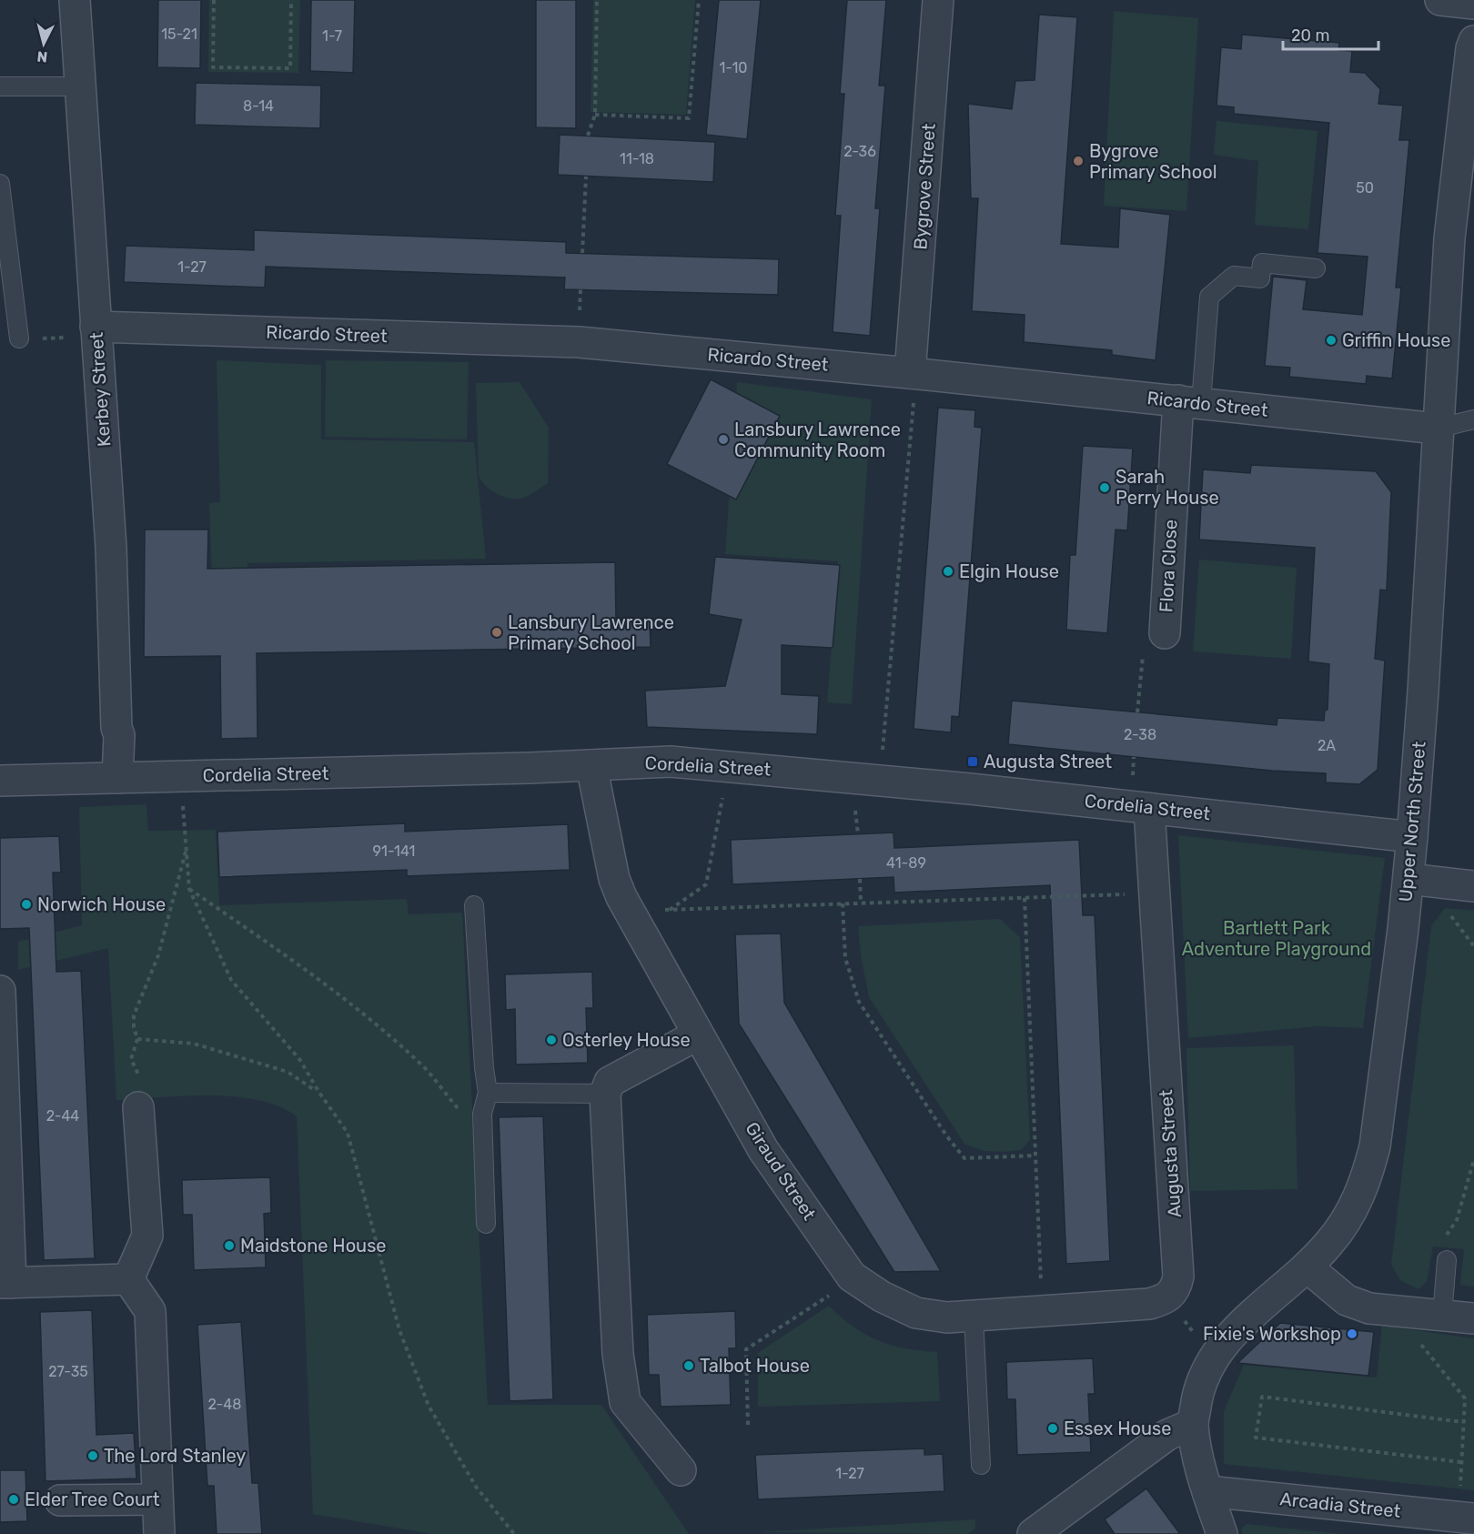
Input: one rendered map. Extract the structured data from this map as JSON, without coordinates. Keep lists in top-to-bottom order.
{
  "streets": {
    "street": [
      "Bygrove Street",
      "Ricardo Street",
      "Kerbey Street",
      "Flora Close",
      "Cordelia Street",
      "Upper North Street",
      "Augusta Street",
      "Giraud Street",
      "Arcadia Street"
    ]
  },
  "crossings": [
    ["Bygrove Street", "Ricardo Street"],
    ["Ricardo Street", "Kerbey Street"],
    ["Ricardo Street", "Flora Close"],
    ["Ricardo Street", "Upper North Street"],
    ["Kerbey Street", "Cordelia Street"],
    ["Cordelia Street", "Upper North Street"],
    ["Cordelia Street", "Augusta Street"],
    ["Cordelia Street", "Giraud Street"],
    ["Upper North Street", "Arcadia Street"],
    ["Augusta Street", "Giraud Street"]
  ],
  "parks": ["Bartlett Park Adventure Playground"],
  "places": {
    "other": [
      "Bygrove Primary School",
      "Griffin House",
      "Lansbury Lawrence Community Room",
      "Sarah Perry House",
      "Elgin House",
      "Lansbury Lawrence Primary School",
      "Norwich House",
      "Osterley House",
      "Maidstone House",
      "Fixie's Workshop",
      "Talbot House",
      "Essex House",
      "The Lord Stanley",
      "Elder Tree Court"
    ],
    "transit": ["Augusta Street"]
  },
  "house_numbers": [
    "15-21",
    "1-7",
    "1-10",
    "8-14",
    "2-36",
    "11-18",
    "50",
    "1-27",
    "2-38",
    "2A",
    "91-141",
    "41-89",
    "2-44",
    "27-35",
    "2-48",
    "1-27"
  ],
  "scale_bar": "20 m",
  "north": "bottom"
}
